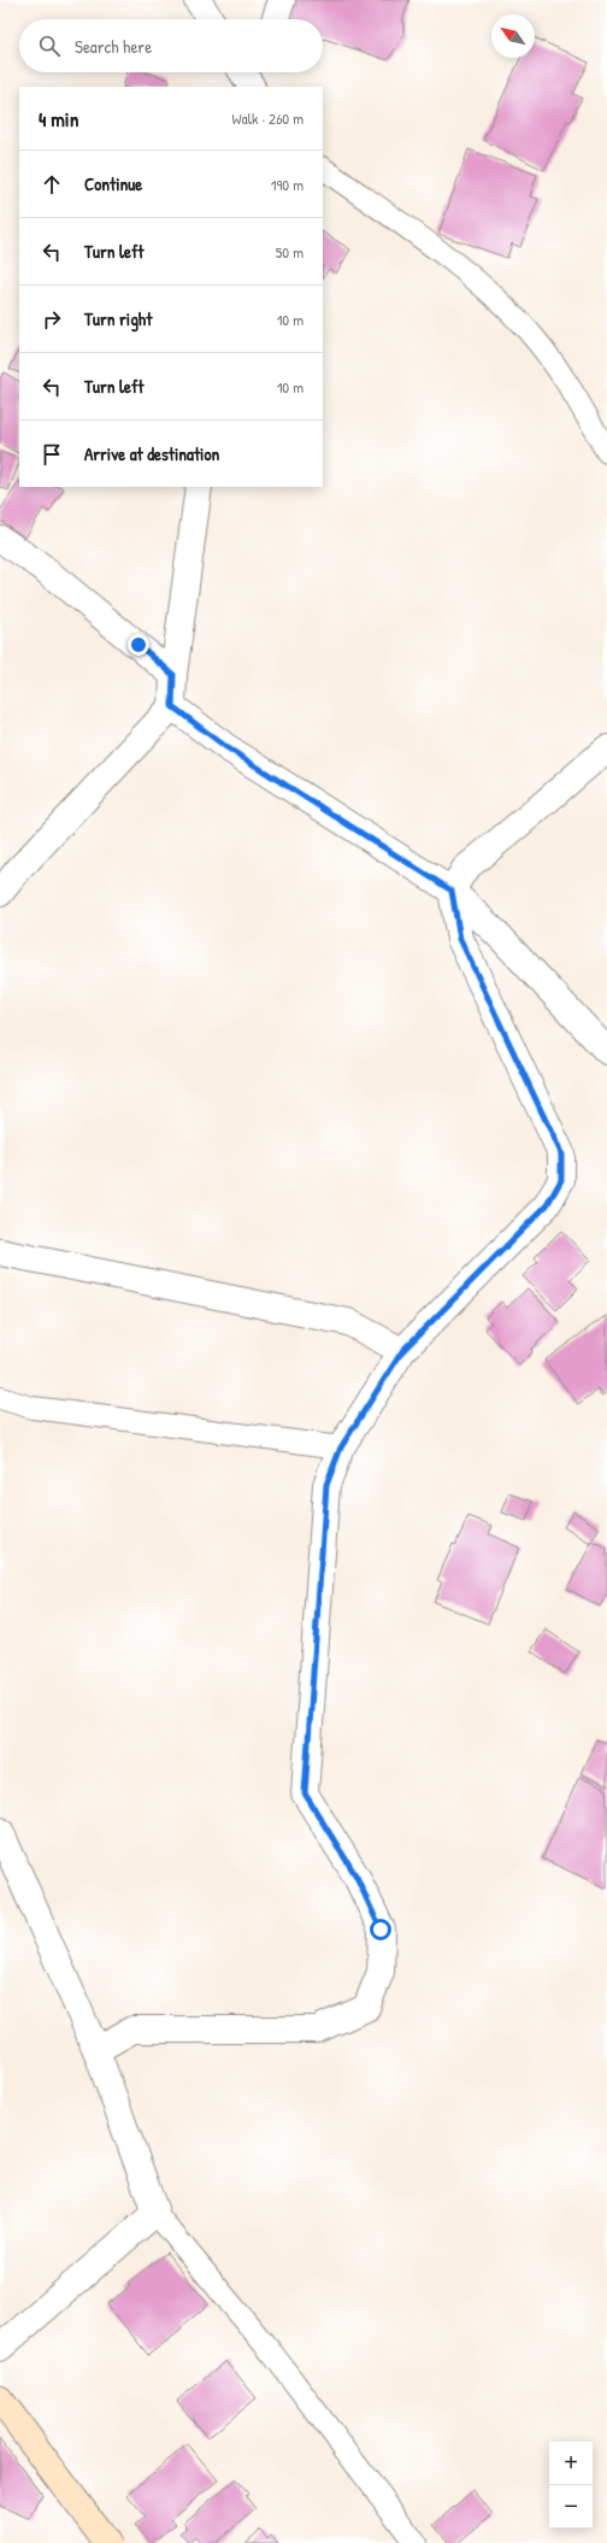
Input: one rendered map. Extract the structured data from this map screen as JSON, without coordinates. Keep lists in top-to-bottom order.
{
  "north": "top left",
  "page": {
    "search": "Search here",
    "heading": ["4 min", "Walk · 260 m"],
    "list": [
      ["Continue", "190 m"],
      ["Turn left", "50 m"],
      ["Turn right", "10 m"],
      ["Turn left", "10 m"],
      "Arrive at destination"
    ],
    "map_buttons": ["+", "−"]
  }
}
